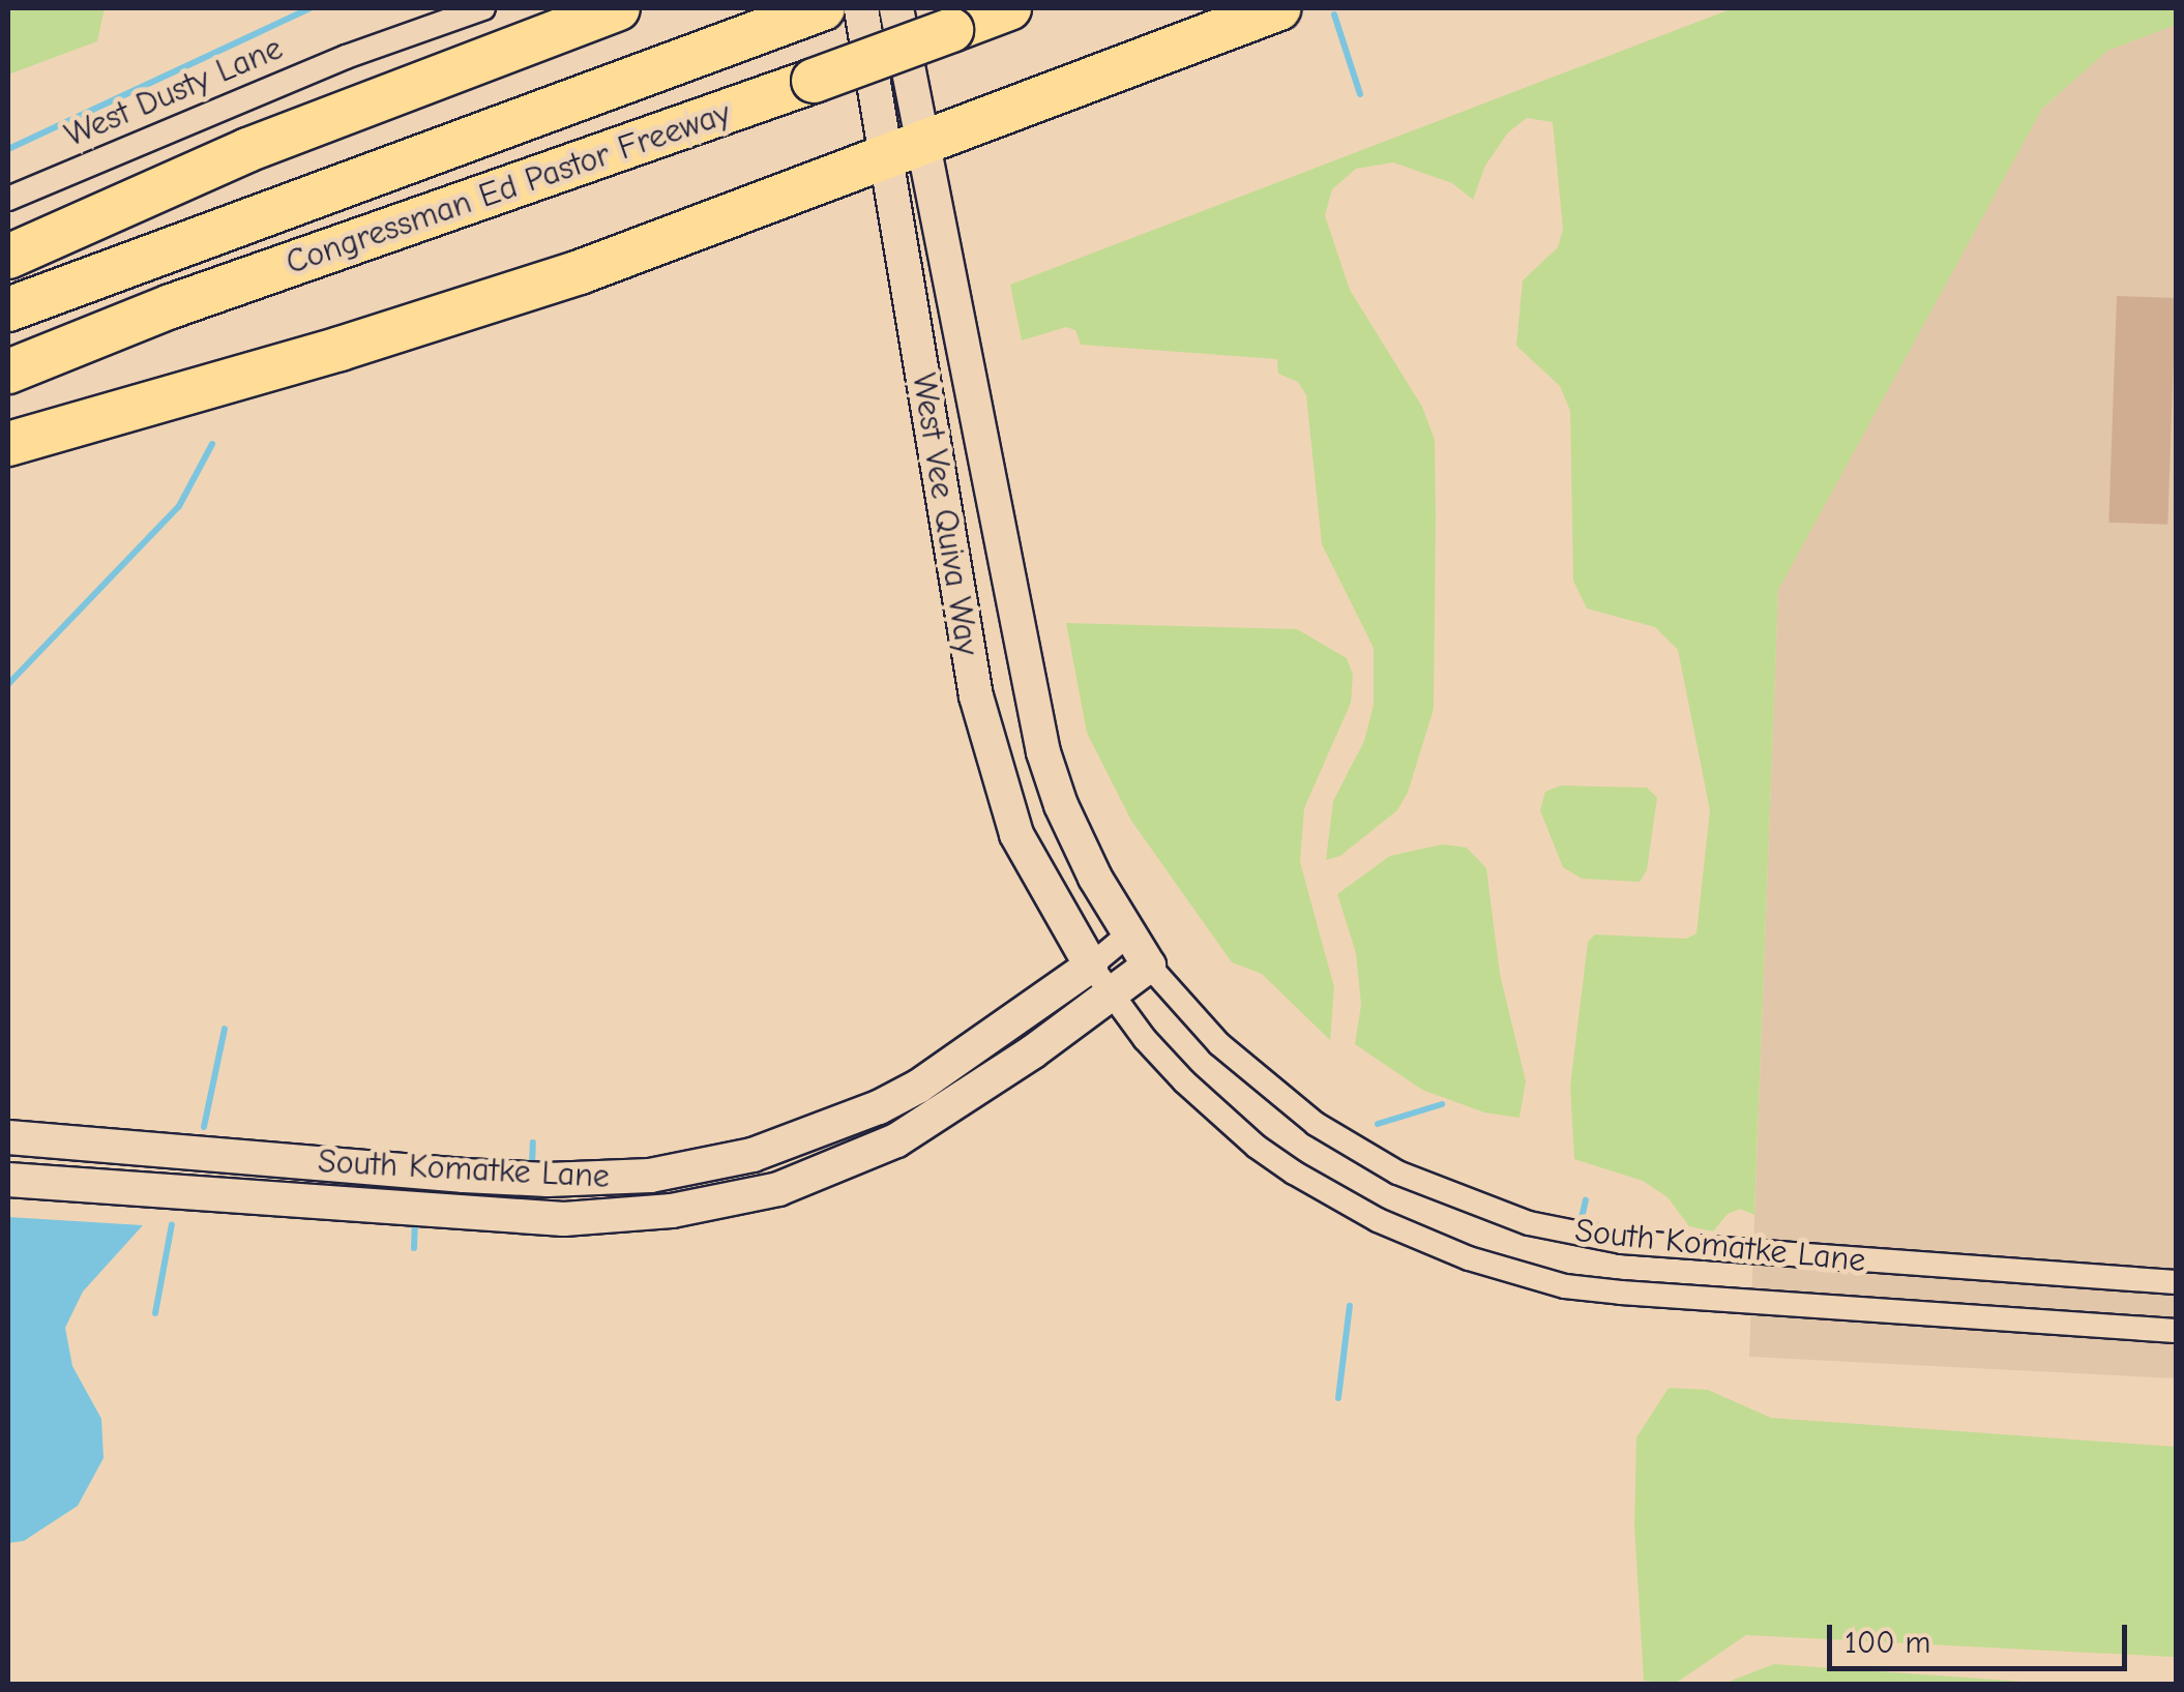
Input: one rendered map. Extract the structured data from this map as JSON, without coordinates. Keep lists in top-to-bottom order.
{
  "streets": {
    "highway": ["Congressman Ed Pastor Freeway"],
    "street": ["West Dusty Lane", "West Vee Quiva Way", "South Komatke Lane"]
  },
  "crossings": [
    ["West Vee Quiva Way", "South Komatke Lane"]
  ],
  "scale_bar": "100 m"
}
